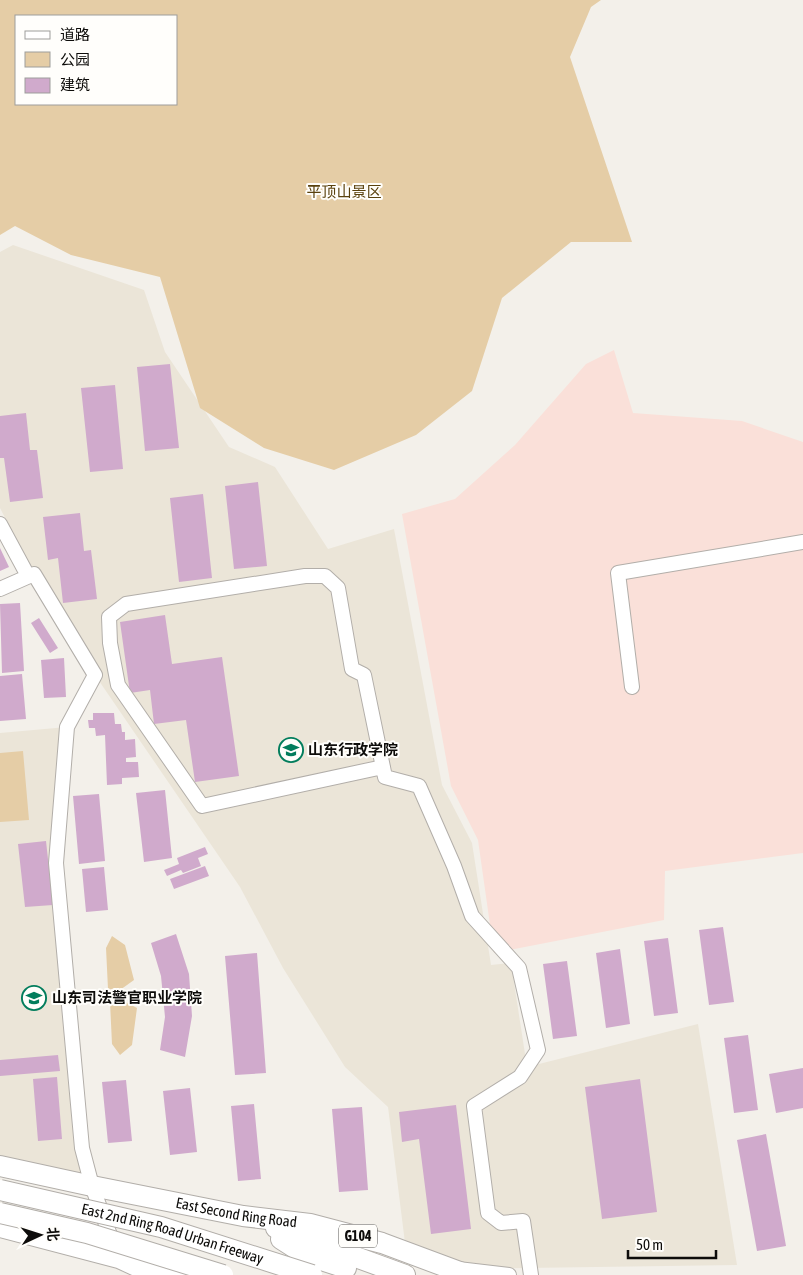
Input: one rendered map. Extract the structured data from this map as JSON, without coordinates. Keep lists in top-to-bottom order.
{
  "streets": {
    "highway": ["East Second Ring Road", "East 2nd Ring Road Urban Freeway", "G104"]
  },
  "parks": ["平顶山景区"],
  "places": {
    "school or university": ["山东行政学院", "山东司法警官职业学院"]
  },
  "legend": ["道路", "公园", "建筑"],
  "scale_bar": "50 m",
  "north": "right"
}
